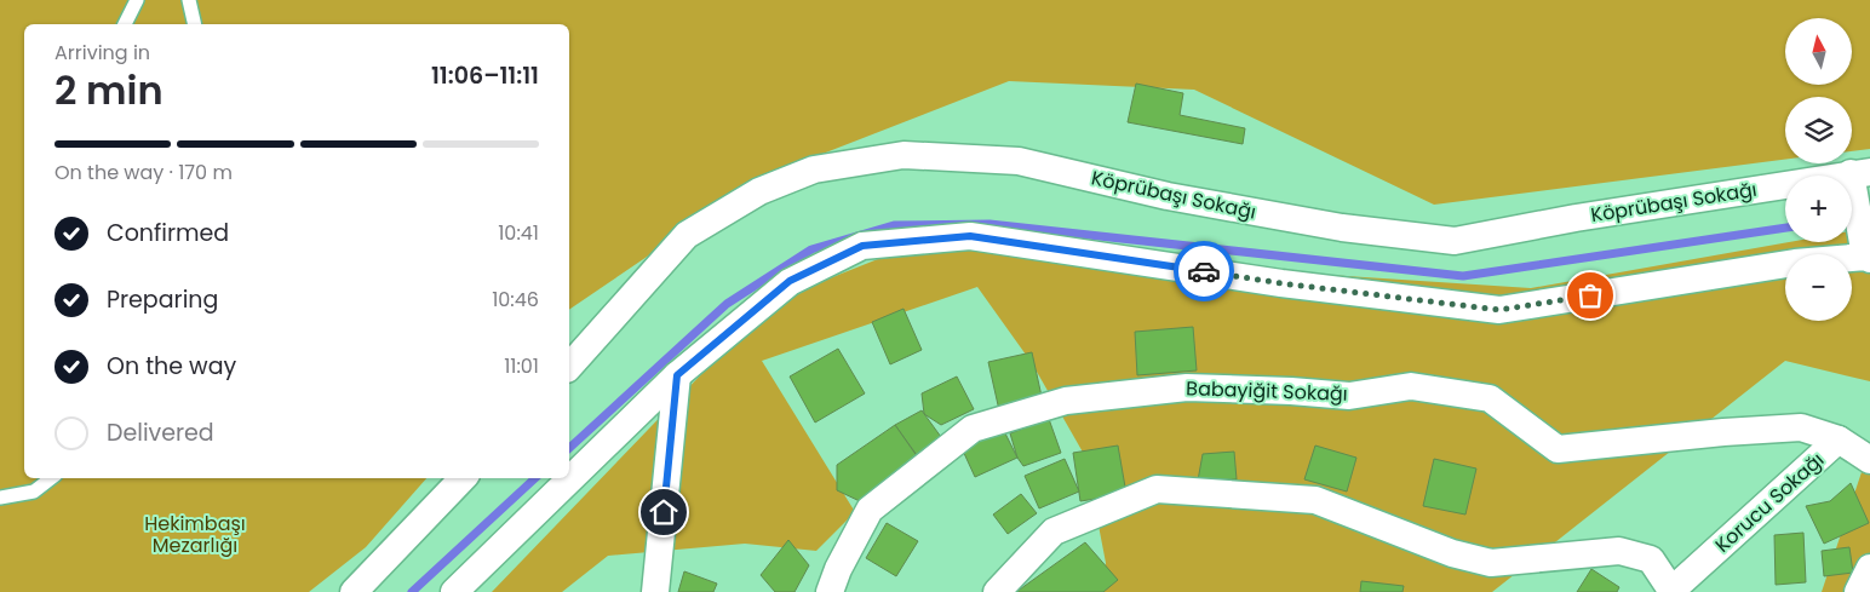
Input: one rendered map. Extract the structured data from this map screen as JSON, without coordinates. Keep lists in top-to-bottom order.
{
  "streets": {
    "street": ["Köprübaşı Sokağı", "Babayiğit Sokağı", "Korucu Sokağı"]
  },
  "crossings": [
    ["Babayiğit Sokağı", "Korucu Sokağı"]
  ],
  "parks": ["Hekimbaşı Mezarlığı"],
  "north": "top",
  "page": {
    "map_buttons": ["+", "−"],
    "heading": ["2 min", "Arriving in", "11:06–11:11"],
    "bar": "On the way · 170 m",
    "list": [
      ["Confirmed", "10:41"],
      ["Preparing", "10:46"],
      ["On the way", "11:01"],
      "Delivered"
    ]
  }
}
